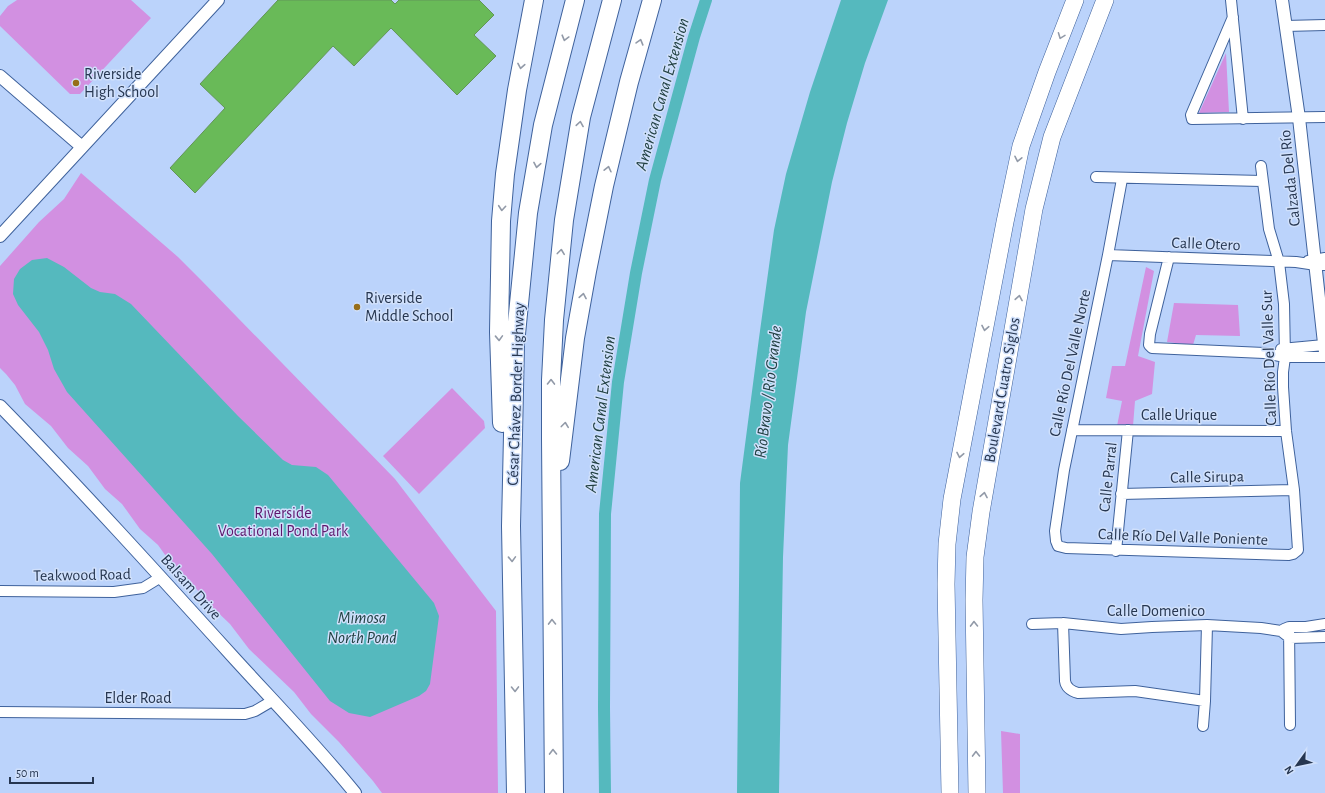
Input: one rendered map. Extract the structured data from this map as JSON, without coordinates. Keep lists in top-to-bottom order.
{
  "streets": {
    "highway": ["Boulevard Cuatro Siglos", "César Chávez Border Highway"],
    "street": [
      "Calzada Del Río",
      "Calle Otero",
      "Calle Río Del Valle Sur",
      "Calle Río Del Valle Norte",
      "Calle Urique",
      "Calle Parral",
      "Calle Sirupa",
      "Calle Río Del Valle Poniente",
      "Teakwood Road",
      "Balsam Drive",
      "Calle Domenico",
      "Elder Road"
    ]
  },
  "crossings": [
    ["Calzada Del Río", "Calle Otero"],
    ["Calle Otero", "Calle Río Del Valle Sur"],
    ["Calle Otero", "Calle Río Del Valle Norte"],
    ["Calle Río Del Valle Sur", "Calle Urique"],
    ["Calle Río Del Valle Sur", "Calle Sirupa"],
    ["Calle Río Del Valle Sur", "Calle Río Del Valle Poniente"],
    ["Calle Río Del Valle Norte", "Calle Urique"],
    ["Calle Río Del Valle Norte", "Calle Río Del Valle Poniente"],
    ["Calle Urique", "Calle Parral"],
    ["Calle Parral", "Calle Sirupa"],
    ["Calle Parral", "Calle Río Del Valle Poniente"],
    ["Teakwood Road", "Balsam Drive"],
    ["Balsam Drive", "Elder Road"]
  ],
  "water": ["American Canal Extension", "Río Bravo / Rio Grande", "Mimosa North Pond"],
  "parks": ["Riverside Vocational Pond Park"],
  "places": ["Riverside High School", "Riverside Middle School"],
  "scale_bar": "50 m",
  "north": "bottom left"
}
